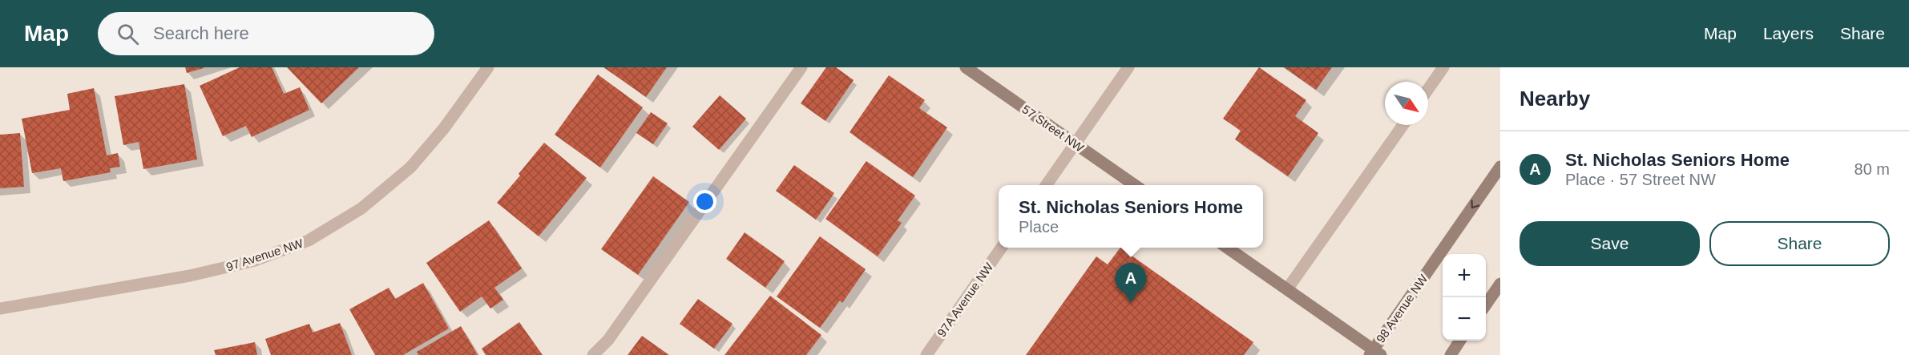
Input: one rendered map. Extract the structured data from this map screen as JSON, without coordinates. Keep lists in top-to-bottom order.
{
  "streets": {
    "street": [
      "57 Street NW",
      "97 Avenue NW",
      "97A Avenue NW",
      "98 Avenue NW"
    ]
  },
  "north": "bottom right",
  "page": {
    "header": "Map",
    "search": "Search here",
    "nav": ["Map", "Layers", "Share"],
    "heading": "Nearby",
    "list": [
      {
        "mark": "A",
        "name": "St. Nicholas Seniors Home",
        "note": "Place · 57 Street NW",
        "value": "80 m"
      }
    ],
    "popup": ["St. Nicholas Seniors Home", "Place"],
    "buttons": ["Save", "Share"],
    "map_buttons": ["+", "−"],
    "pins": "A"
  }
}
